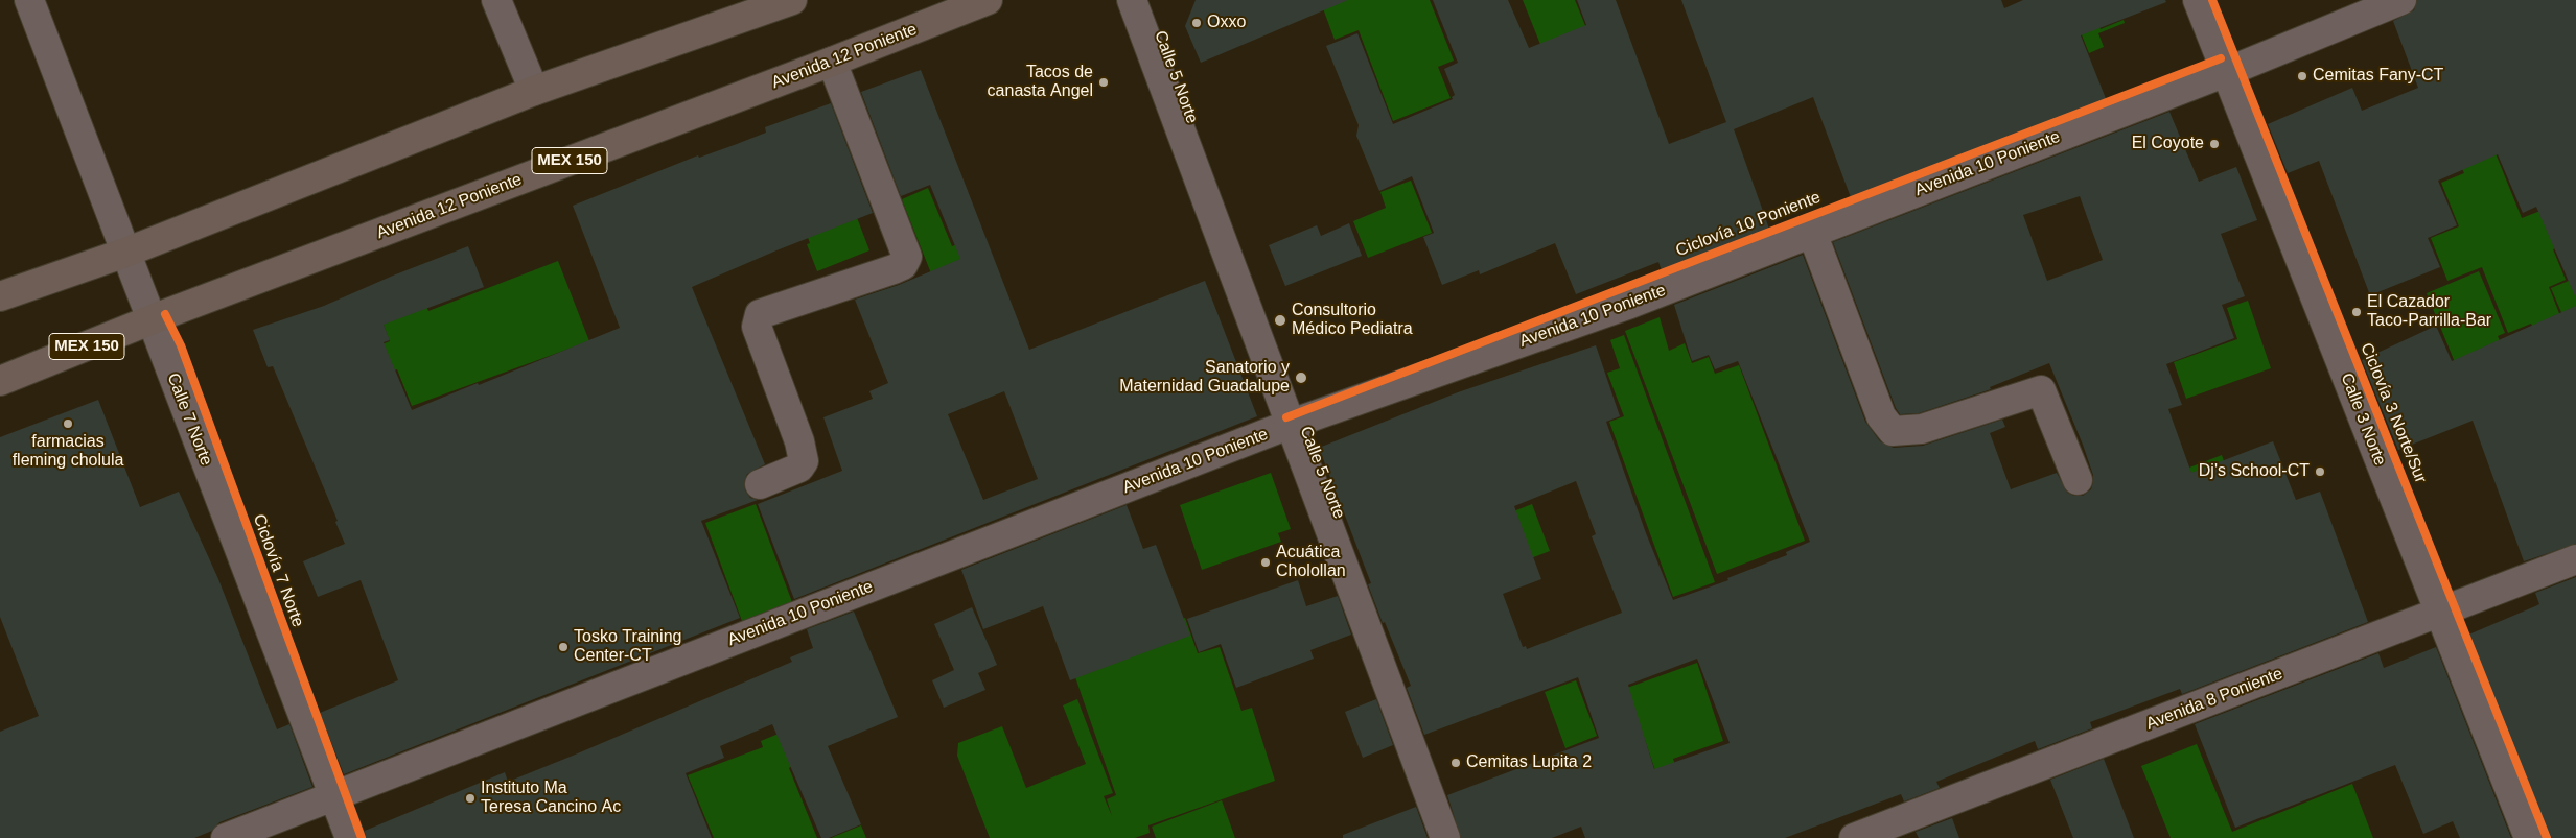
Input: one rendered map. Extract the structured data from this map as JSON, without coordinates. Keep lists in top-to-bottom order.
{
  "streets": {
    "main road": ["Avenida 12 Poniente", "MEX 150"],
    "street": [
      "Calle 5 Norte",
      "Avenida 10 Poniente",
      "Calle 7 Norte",
      "Calle 3 Norte",
      "Avenida 8 Poniente"
    ],
    "cycle path": ["Ciclovía 10 Poniente", "Ciclovía 3 Norte/Sur", "Ciclovía 7 Norte"]
  },
  "crossings": [
    ["Avenida 12 Poniente", "Calle 7 Norte"],
    ["Calle 5 Norte", "Avenida 10 Poniente"],
    ["Avenida 10 Poniente", "Calle 7 Norte"],
    ["Avenida 10 Poniente", "Calle 3 Norte"],
    ["Calle 3 Norte", "Avenida 8 Poniente"]
  ],
  "places": [
    "Oxxo",
    "Cemitas Fany-CT",
    "Tacos de canasta Angel",
    "El Coyote",
    "El Cazador Taco-Parrilla-Bar",
    "Consultorio Médico Pediatra",
    "Sanatorio y Maternidad Guadalupe",
    "farmacias fleming cholula",
    "Dj's School-CT",
    "Acuática Cholollan",
    "Tosko Training Center-CT",
    "Cemitas Lupita 2",
    "Instituto Ma Teresa Cancino Ac"
  ]
}
